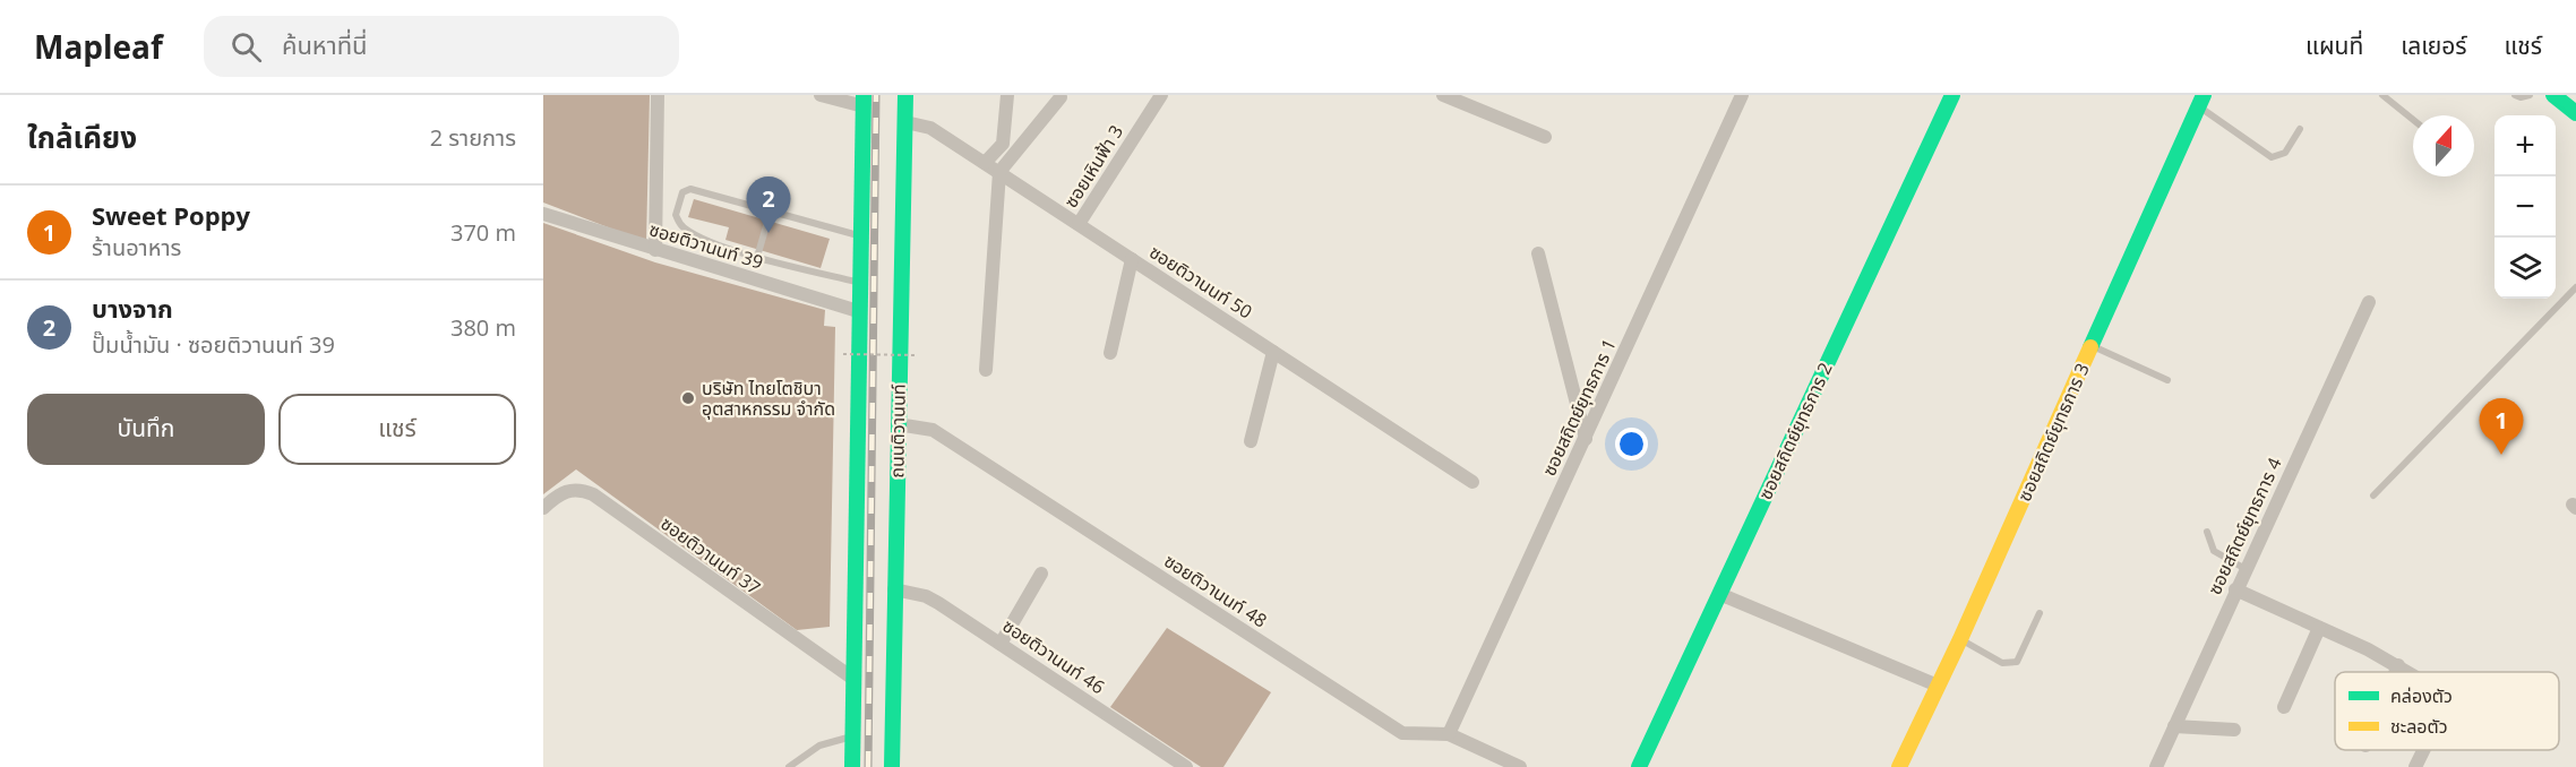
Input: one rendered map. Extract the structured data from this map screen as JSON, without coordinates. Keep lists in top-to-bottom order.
{
  "streets": {
    "street": [
      "ซอยเหินฟ้า 3",
      "ซอยติวานนท์ 39",
      "ซอยติวานนท์ 50",
      "ซอยสถิตย์ยุทธการ 1",
      "ถนนติวานนท์",
      "ซอยสถิตย์ยุทธการ 2",
      "ซอยสถิตย์ยุทธการ 3",
      "ซอยสถิตย์ยุทธการ 4",
      "ซอยติวานนท์ 37",
      "ซอยติวานนท์ 48",
      "ซอยติวานนท์ 46"
    ]
  },
  "crossings": [
    ["ซอยเหินฟ้า 3", "ซอยติวานนท์ 50"],
    ["ซอยติวานนท์ 39", "ถนนติวานนท์"],
    ["ซอยติวานนท์ 50", "ถนนติวานนท์"],
    ["ซอยสถิตย์ยุทธการ 1", "ซอยติวานนท์ 48"],
    ["ถนนติวานนท์", "ซอยติวานนท์ 37"],
    ["ถนนติวานนท์", "ซอยติวานนท์ 48"],
    ["ถนนติวานนท์", "ซอยติวานนท์ 46"]
  ],
  "places": ["บริษัท ไทยโตชิบา อุตสาหกรรม จำกัด"],
  "legend": ["คล่องตัว", "ชะลอตัว"],
  "north": "top",
  "page": {
    "header": "Mapleaf",
    "search": "ค้นหาที่นี่",
    "nav": ["แผนที่", "เลเยอร์", "แชร์"],
    "heading": ["ใกล้เคียง", "2 รายการ"],
    "map_buttons": ["+", "−"],
    "pins": ["2", "1"],
    "list": [
      {
        "mark": "1",
        "name": "Sweet Poppy",
        "note": "ร้านอาหาร",
        "value": "370 m"
      },
      {
        "mark": "2",
        "name": "บางจาก",
        "note": "ปั๊มน้ำมัน · ซอยติวานนท์ 39",
        "value": "380 m"
      }
    ],
    "buttons": ["บันทึก", "แชร์"]
  }
}
